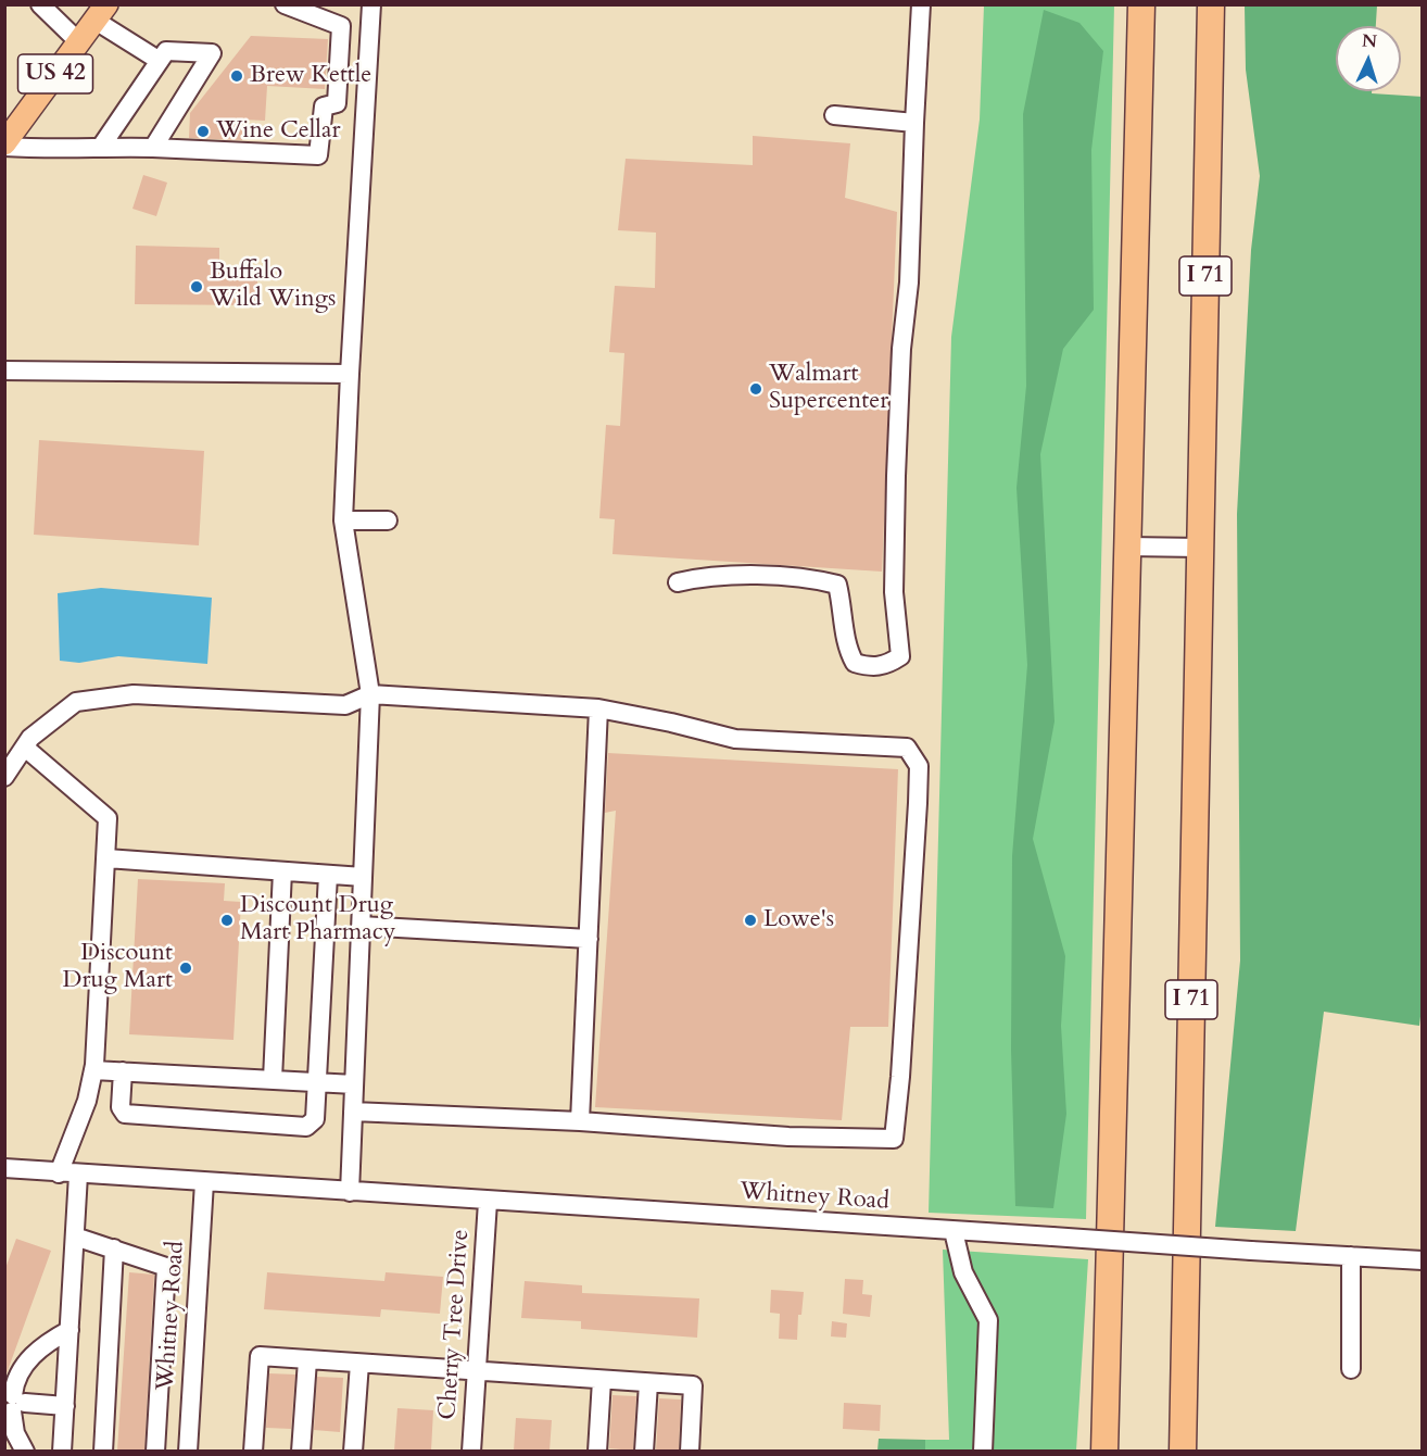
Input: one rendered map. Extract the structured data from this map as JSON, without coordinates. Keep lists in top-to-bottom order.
{
  "streets": {
    "highway": ["I 71"],
    "main road": ["US 42"],
    "street": ["Whitney Road", "Cherry Tree Drive"]
  },
  "crossings": [
    ["Whitney Road", "Cherry Tree Drive"]
  ],
  "places": [
    "Brew Kettle",
    "Wine Cellar",
    "Buffalo Wild Wings",
    "Walmart Supercenter",
    "Discount Drug Mart Pharmacy",
    "Lowe's",
    "Discount Drug Mart"
  ],
  "north": "top"
}
